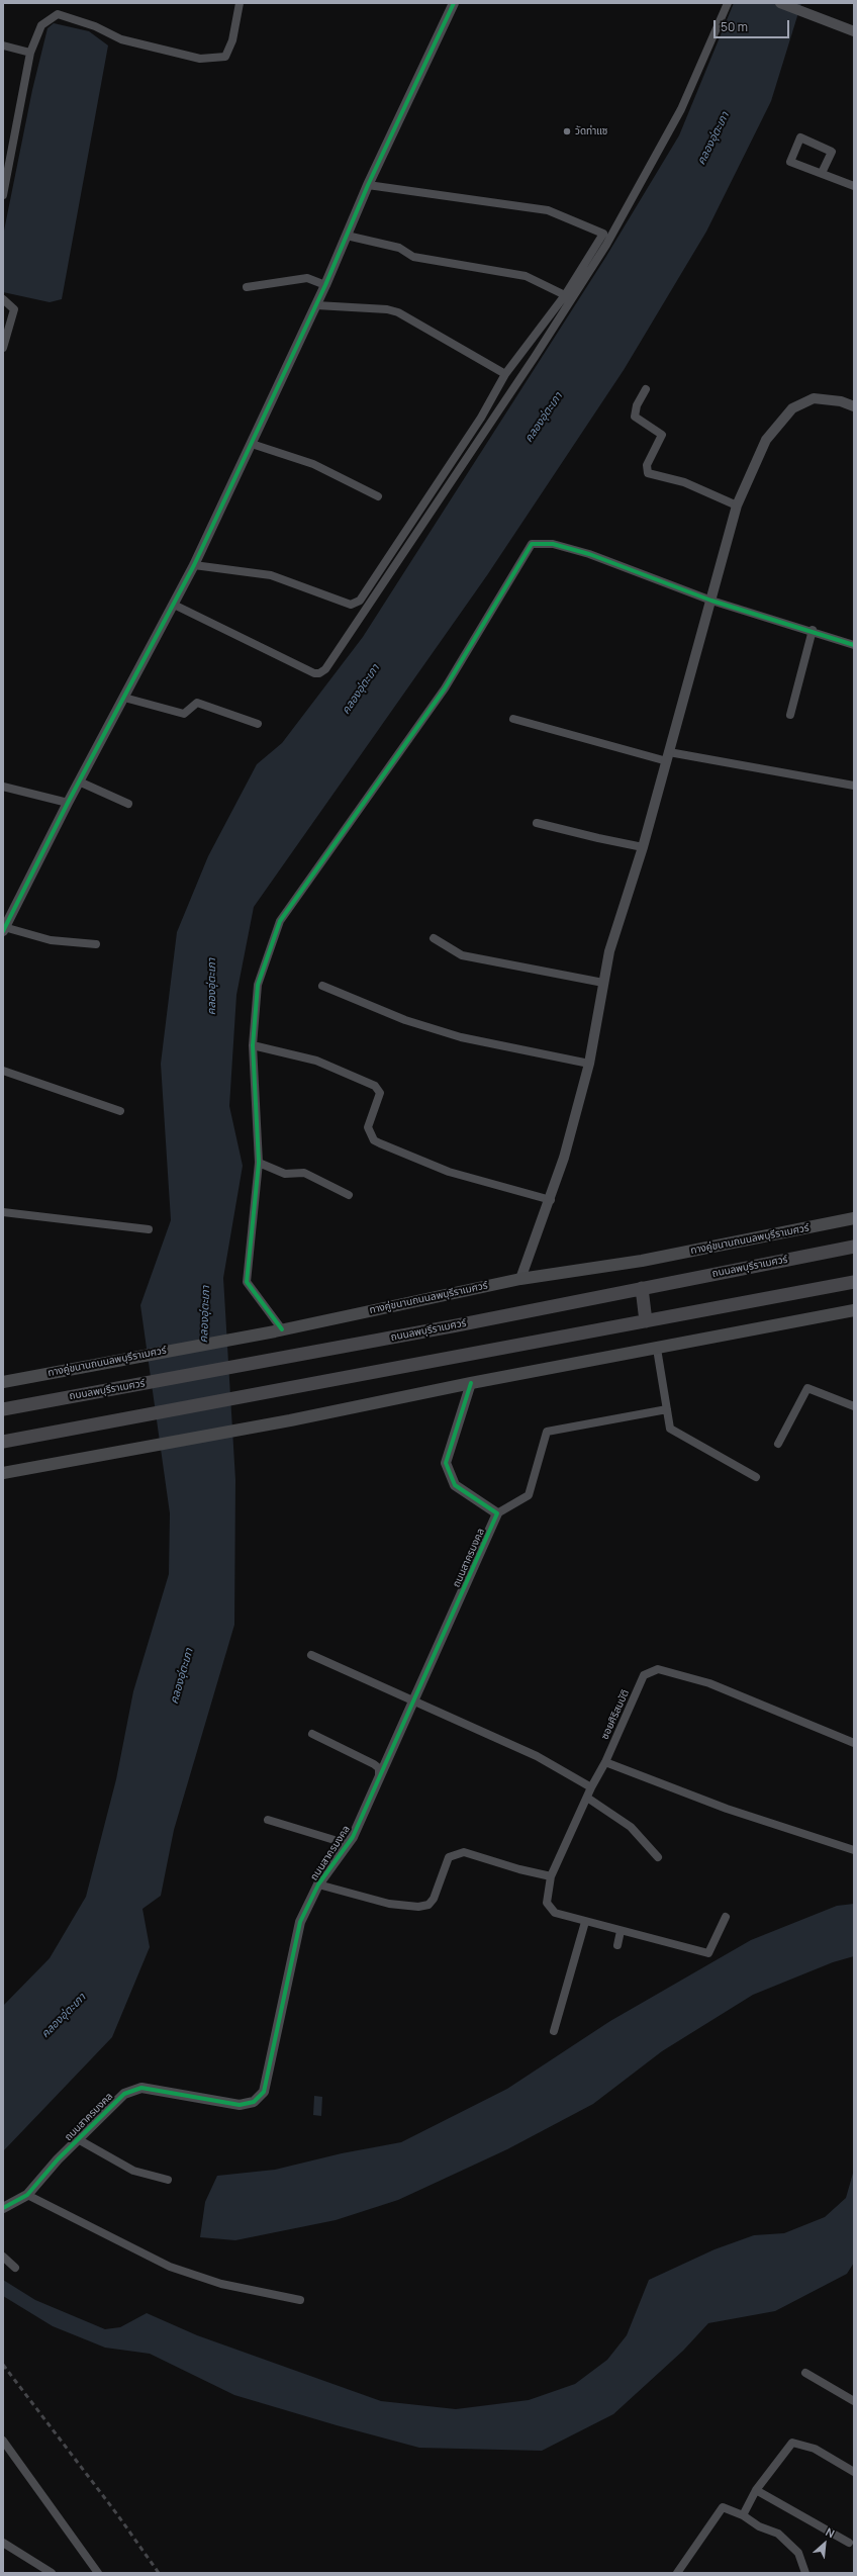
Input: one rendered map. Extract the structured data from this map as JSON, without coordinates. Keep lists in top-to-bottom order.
{
  "streets": {
    "main road": ["ทางคู่ขนานถนนลพบุรีราเมศวร์", "ถนนลพบุรีราเมศวร์"],
    "street": ["ถนนสาครมงคล", "ซอยศิริสมบัติ"]
  },
  "water": ["คลองอุ่ตะเภา"],
  "places": ["วัดท่าแซ"],
  "scale_bar": "50 m",
  "north": "top right"
}
